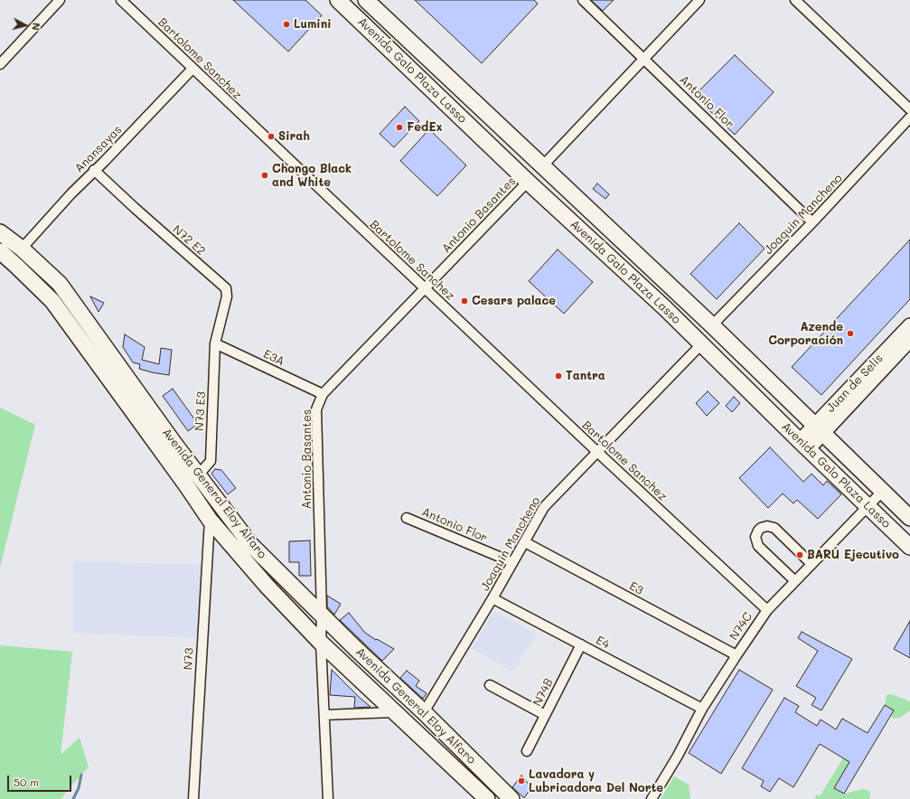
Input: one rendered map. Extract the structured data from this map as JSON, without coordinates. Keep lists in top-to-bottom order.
{
  "streets": {
    "main road": ["Avenida Galo Plaza Lasso", "Juan de Selis", "Avenida General Eloy Alfaro"],
    "street": [
      "Bartolome Sanchez",
      "Antonio Flor",
      "Anansayas",
      "Joaquin Mancheno",
      "Antonio Basantes",
      "N72 E2",
      "E3A",
      "N73 E3",
      "E3",
      "N74C",
      "E4",
      "N73",
      "N74B"
    ]
  },
  "crossings": [
    ["Bartolome Sanchez", "Anansayas"],
    ["Bartolome Sanchez", "Joaquin Mancheno"],
    ["Bartolome Sanchez", "Antonio Basantes"],
    ["Bartolome Sanchez", "N74C"],
    ["Avenida Galo Plaza Lasso", "Joaquin Mancheno"],
    ["Avenida Galo Plaza Lasso", "Antonio Basantes"],
    ["Avenida Galo Plaza Lasso", "Juan de Selis"],
    ["Avenida Galo Plaza Lasso", "N74C"],
    ["Antonio Flor", "Joaquin Mancheno"],
    ["Anansayas", "N72 E2"],
    ["Anansayas", "Avenida General Eloy Alfaro"],
    ["Joaquin Mancheno", "Avenida General Eloy Alfaro"],
    ["Joaquin Mancheno", "E3"],
    ["Joaquin Mancheno", "E4"],
    ["Antonio Basantes", "E3A"],
    ["Antonio Basantes", "Avenida General Eloy Alfaro"],
    ["N72 E2", "E3A"],
    ["N72 E2", "N73 E3"],
    ["E3A", "N73 E3"],
    ["N73 E3", "Avenida General Eloy Alfaro"],
    ["Avenida General Eloy Alfaro", "N73"],
    ["E3", "N74C"],
    ["N74C", "E4"],
    ["E4", "N74B"]
  ],
  "places": [
    "Lumini",
    "FedEx",
    "Sirah",
    "Chongo Black and White",
    "Cesars palace",
    "Azende Corporación",
    "Tantra",
    "BARÚ Ejecutivo",
    "Lavadora y Lubricadora Del Norte"
  ],
  "scale_bar": "50 m",
  "north": "right"
}
